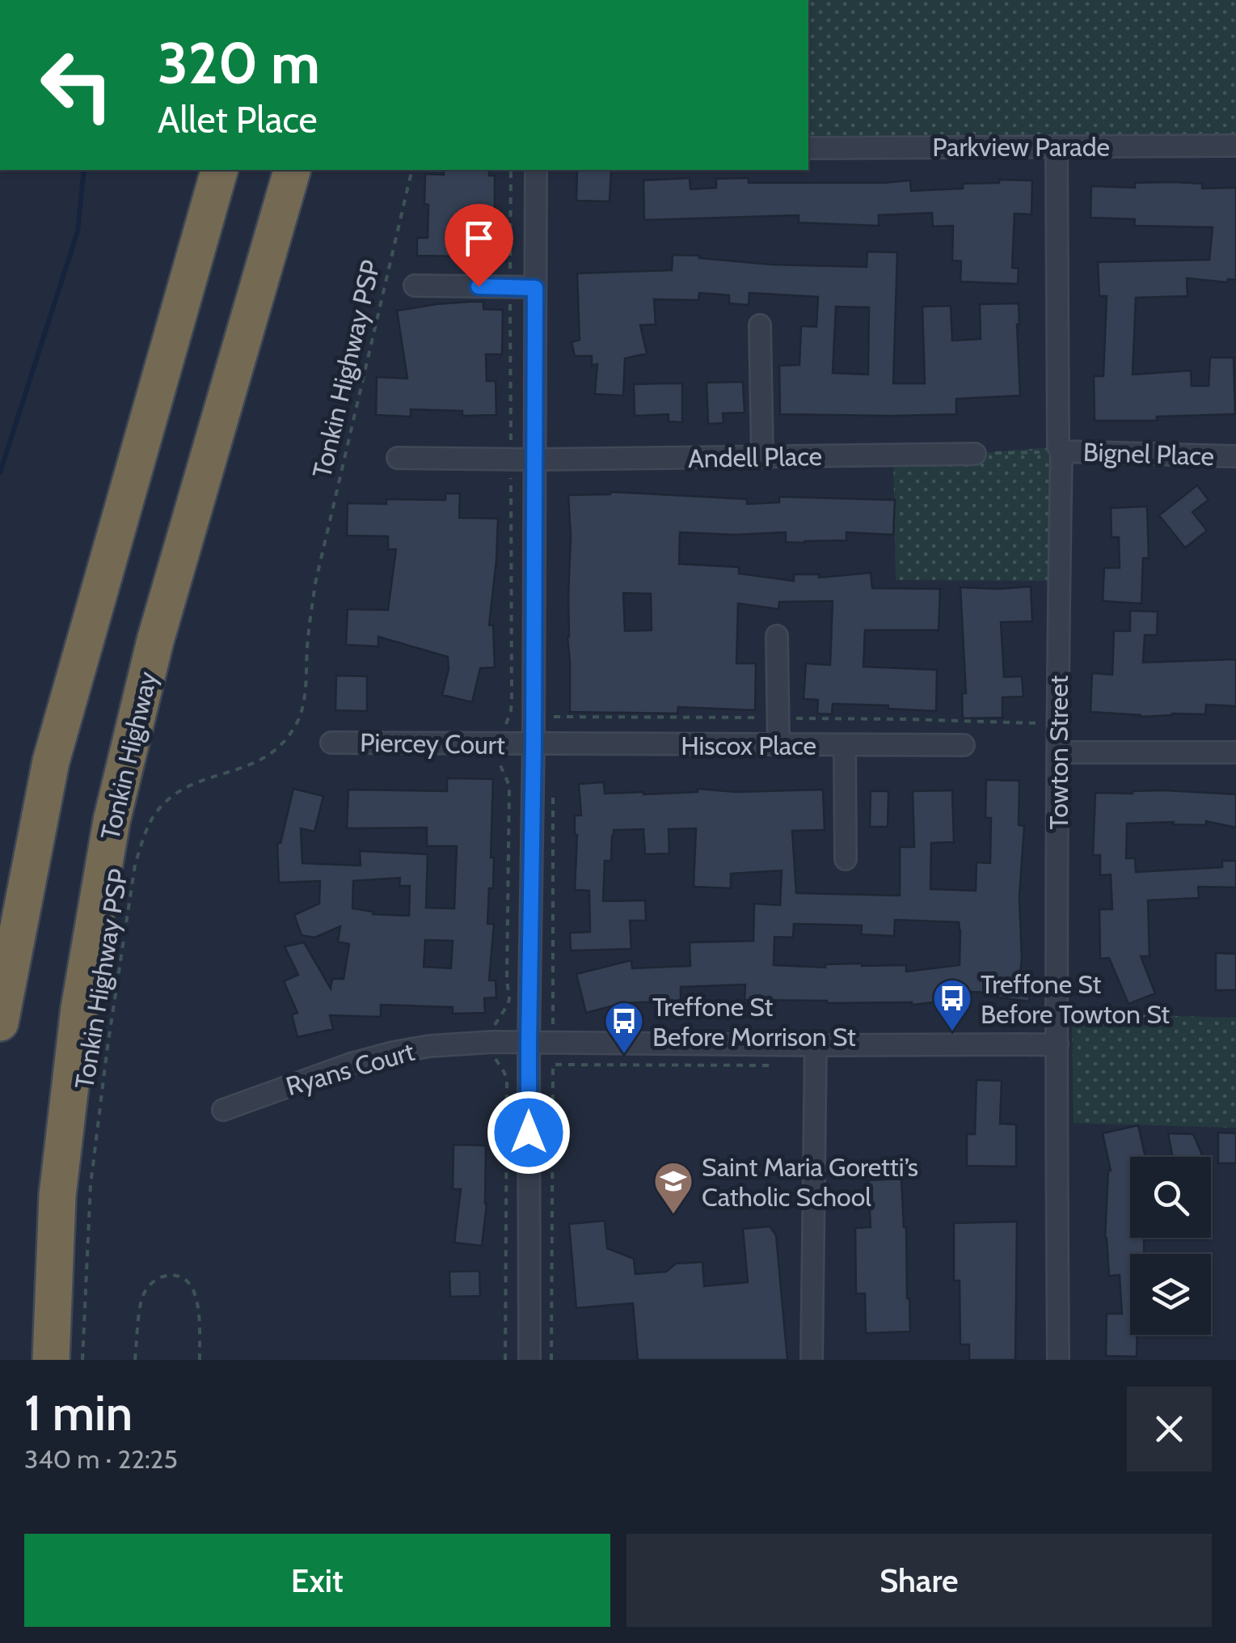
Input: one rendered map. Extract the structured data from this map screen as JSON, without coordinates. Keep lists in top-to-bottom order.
{
  "streets": {
    "highway": ["Tonkin Highway"],
    "street": [
      "Parkview Parade",
      "Bignel Place",
      "Andell Place",
      "Piercey Court",
      "Hiscox Place",
      "Towton Street",
      "Ryans Court"
    ],
    "path": ["Tonkin Highway PSP"]
  },
  "crossings": [
    ["Parkview Parade", "Towton Street"],
    ["Bignel Place", "Towton Street"],
    ["Piercey Court", "Hiscox Place"],
    ["Towton Street", "Ryans Court"]
  ],
  "places": {
    "bus stop": ["Treffone St Before Towton St", "Treffone St Before Morrison St"],
    "school or university": ["Saint Maria Goretti’s Catholic School"]
  },
  "page": {
    "turn": ["320 m", "Allet Place"],
    "heading": ["1 min", "340 m · 22:25"],
    "buttons": ["Exit", "Share"]
  }
}
